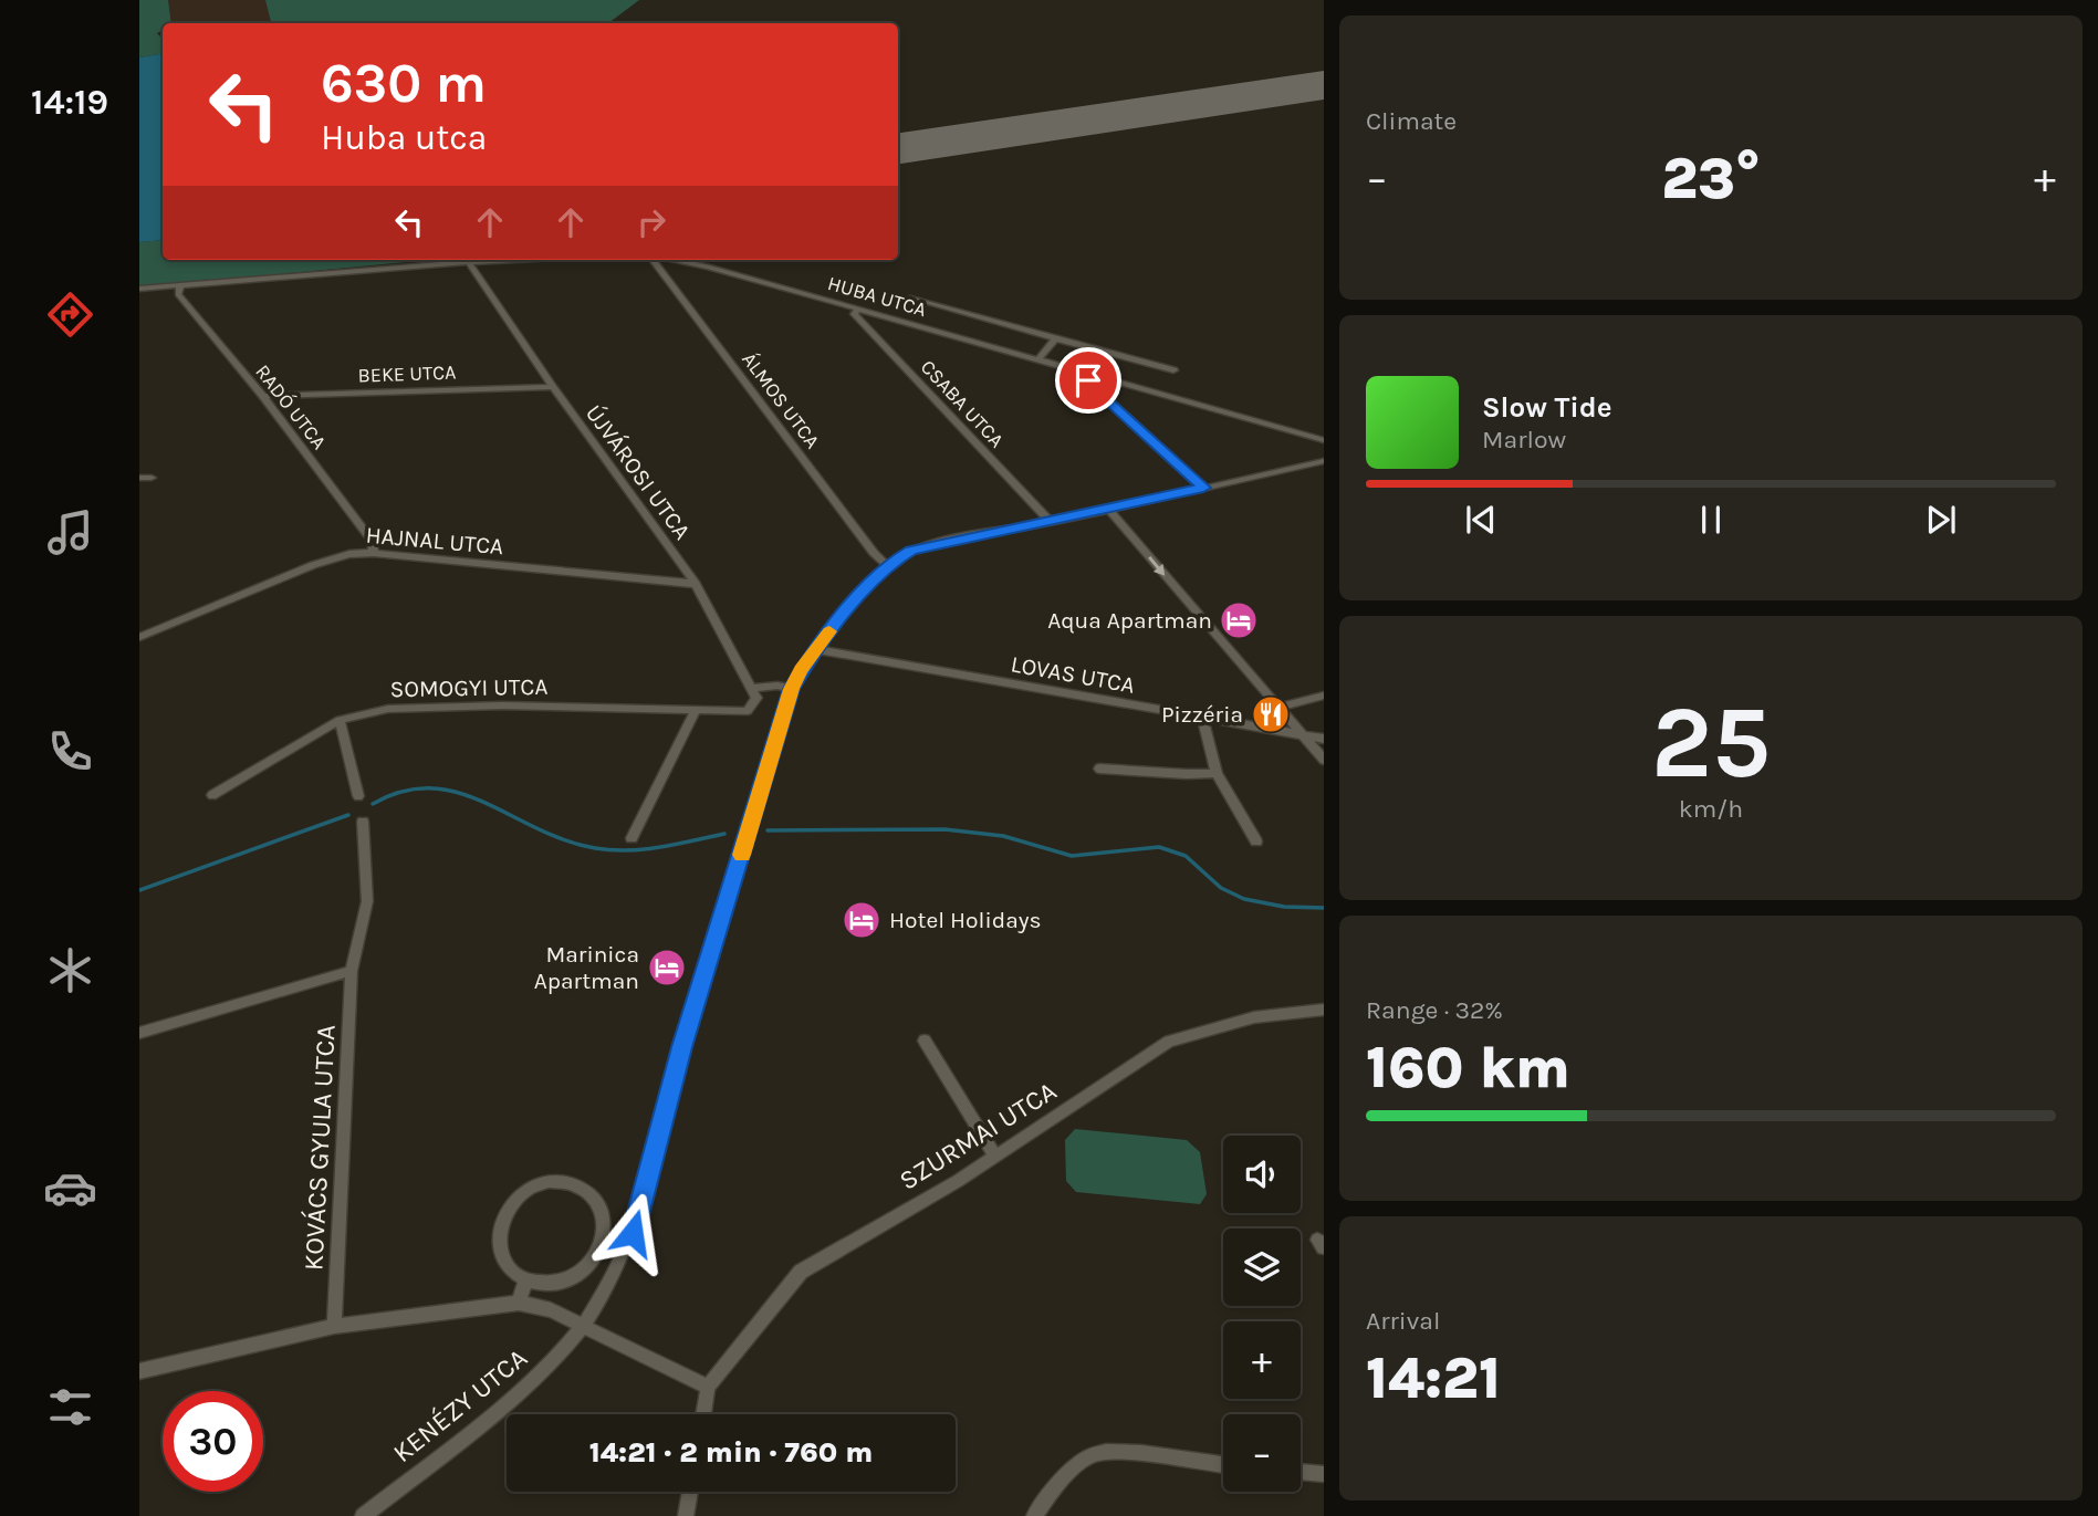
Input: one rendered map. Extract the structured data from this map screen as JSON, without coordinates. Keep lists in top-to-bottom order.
{
  "streets": {
    "street": [
      "HUBA UTCA",
      "BEKE UTCA",
      "ÁLMOS UTCA",
      "CSABA UTCA",
      "RADÓ UTCA",
      "ÚJVÁROSI UTCA",
      "HAJNAL UTCA",
      "LOVAS UTCA",
      "SOMOGYI UTCA",
      "SZURMAI UTCA",
      "KOVÁCS GYULA UTCA",
      "KENÉZY UTCA"
    ]
  },
  "crossings": [
    ["HUBA UTCA", "CSABA UTCA"],
    ["BEKE UTCA", "RADÓ UTCA"],
    ["BEKE UTCA", "ÚJVÁROSI UTCA"],
    ["ÁLMOS UTCA", "KENÉZY UTCA"],
    ["RADÓ UTCA", "HAJNAL UTCA"],
    ["ÚJVÁROSI UTCA", "HAJNAL UTCA"],
    ["ÚJVÁROSI UTCA", "SOMOGYI UTCA"],
    ["LOVAS UTCA", "KENÉZY UTCA"]
  ],
  "places": {
    "hotel": ["Aqua Apartman", "Hotel Holidays", "Marinica Apartman"],
    "restaurant": ["Pizzéria"]
  },
  "page": {
    "tabs": "14:19",
    "tile": [
      "Climate",
      ["25", "km/h"],
      ["Range · 32%", "160 km"],
      ["Arrival", "14:21"]
    ],
    "turn": ["630 m", "Huba utca"],
    "heat": ["−", "23°", "+"],
    "song": ["Slow Tide", "Marlow"],
    "map_buttons": ["+", "−"],
    "limit": "30",
    "trip": "14:21 · 2 min · 760 m"
  }
}
